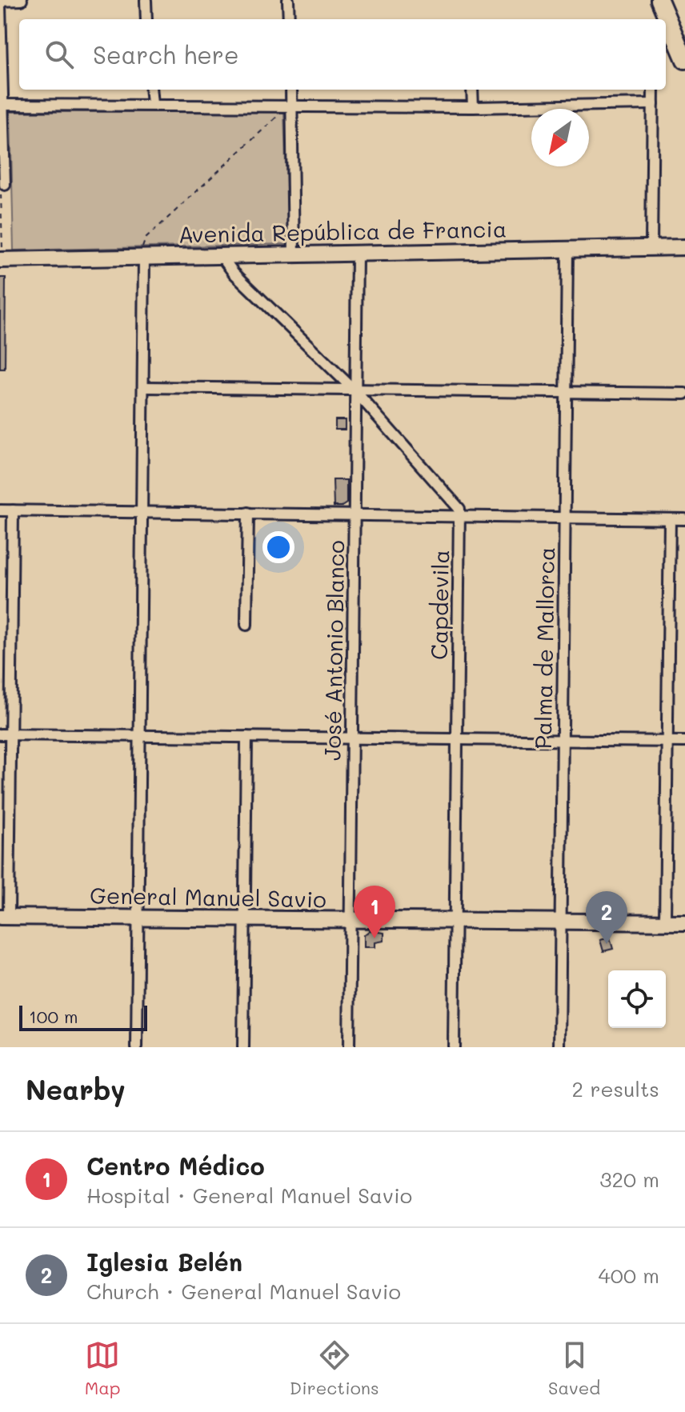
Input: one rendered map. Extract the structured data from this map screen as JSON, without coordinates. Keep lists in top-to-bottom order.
{
  "streets": {
    "main road": ["Avenida República de Francia", "General Manuel Savio"],
    "street": ["Capdevila", "Palma de Mallorca", "José Antonio Blanco"]
  },
  "crossings": [
    ["Avenida República de Francia", "Palma de Mallorca"],
    ["Avenida República de Francia", "José Antonio Blanco"],
    ["Capdevila", "General Manuel Savio"],
    ["Palma de Mallorca", "General Manuel Savio"],
    ["José Antonio Blanco", "General Manuel Savio"]
  ],
  "scale_bar": "100 m",
  "north": "bottom left",
  "page": {
    "search": "Search here",
    "pins": ["1", "2"],
    "scale": "100 m",
    "heading": ["Nearby", "2 results"],
    "list": [
      {
        "mark": "1",
        "name": "Centro Médico",
        "note": "Hospital · General Manuel Savio",
        "value": "320 m"
      },
      {
        "mark": "2",
        "name": "Iglesia Belén",
        "note": "Church · General Manuel Savio",
        "value": "400 m"
      }
    ],
    "nav": ["Map", "Directions", "Saved"]
  }
}
